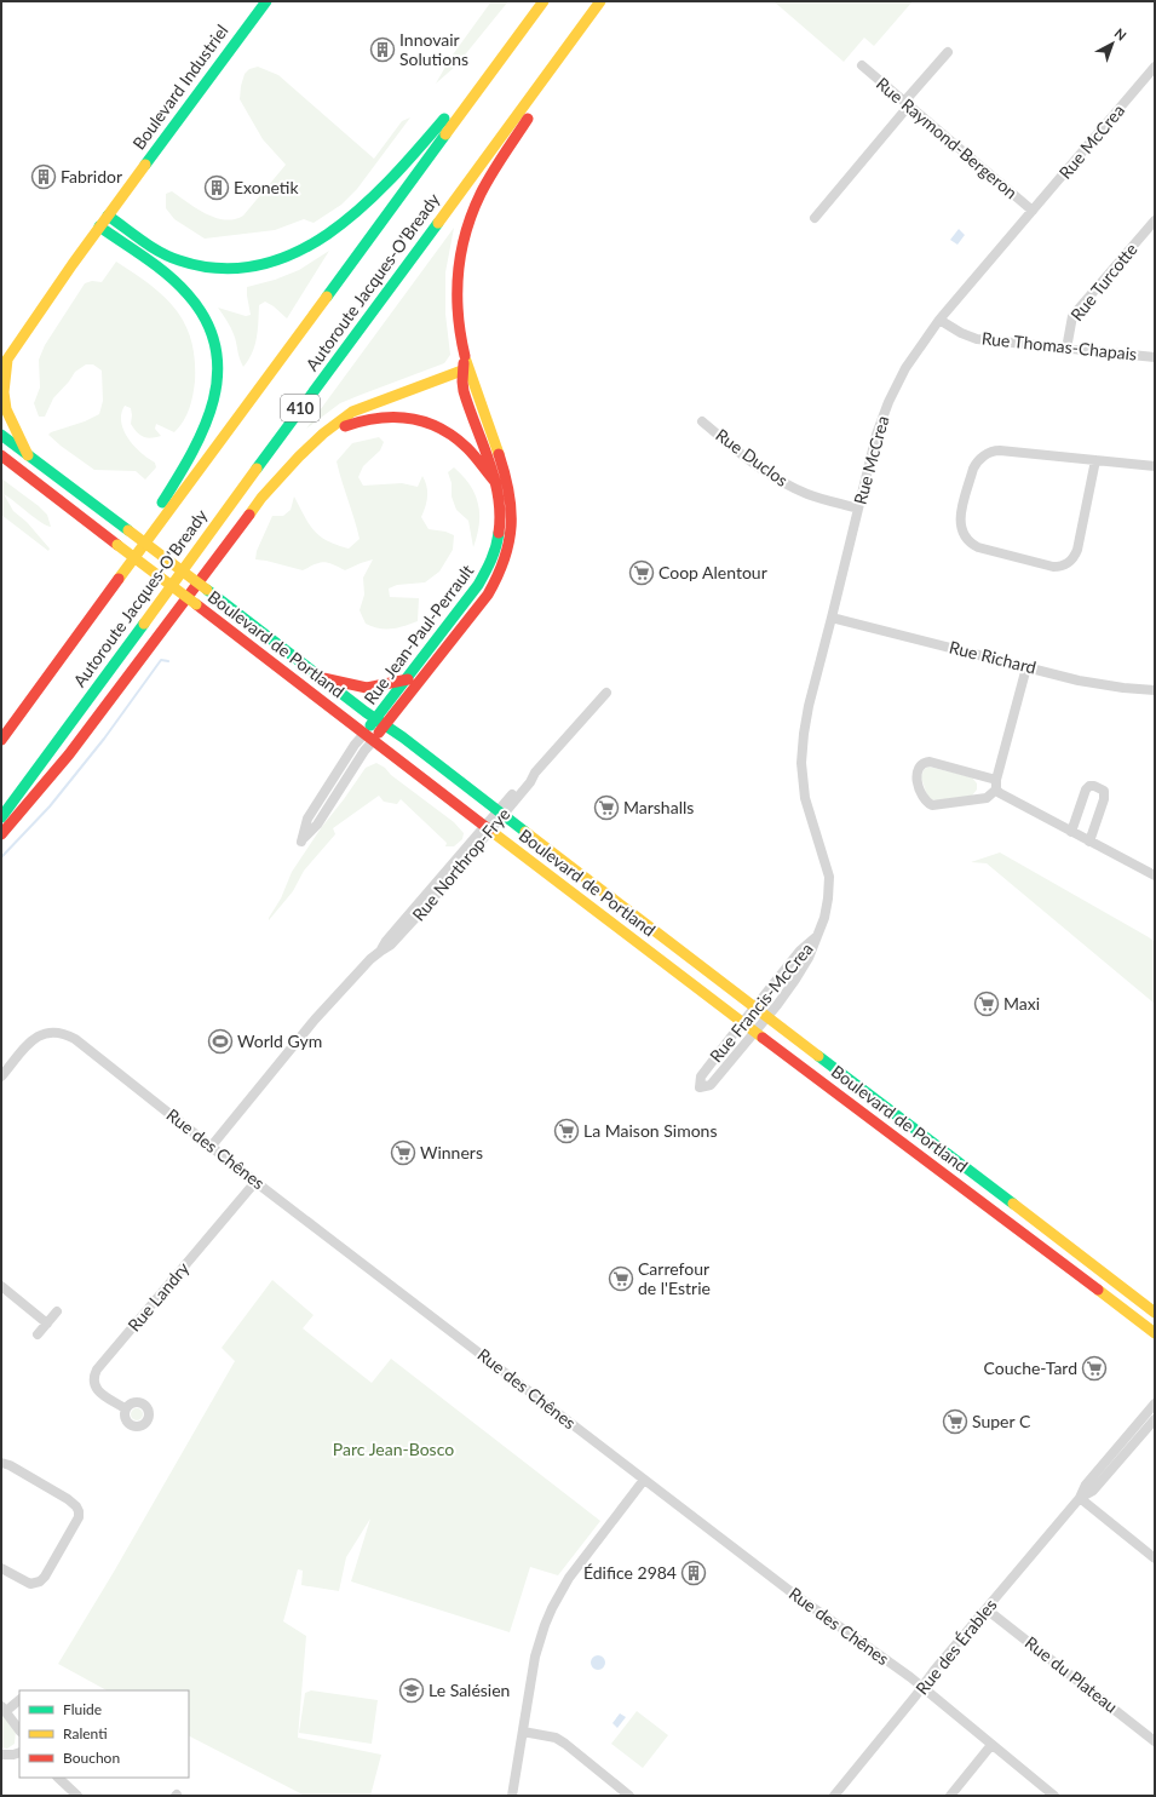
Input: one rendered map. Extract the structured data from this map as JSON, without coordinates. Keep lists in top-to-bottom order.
{
  "streets": {
    "main road": [
      "Boulevard Industriel",
      "Autoroute Jacques-O'Bready",
      "410",
      "Rue Jean-Paul-Perrault",
      "Boulevard de Portland"
    ],
    "street": [
      "Rue Raymond-Bergeron",
      "Rue McCrea",
      "Rue Turcotte",
      "Rue Thomas-Chapais",
      "Rue Duclos",
      "Rue Richard",
      "Rue Northrop-Frye",
      "Rue Francis-McCrea",
      "Rue des Chênes",
      "Rue Landry",
      "Rue des Érables",
      "Rue du Plateau"
    ]
  },
  "crossings": [
    ["Rue Raymond-Bergeron", "Rue McCrea"],
    ["Rue McCrea", "Rue Thomas-Chapais"],
    ["Rue McCrea", "Rue Duclos"],
    ["Rue McCrea", "Rue Richard"],
    ["Rue McCrea", "Rue Francis-McCrea"],
    ["Autoroute Jacques-O'Bready", "Rue Jean-Paul-Perrault"],
    ["Rue Turcotte", "Rue Thomas-Chapais"],
    ["Rue Jean-Paul-Perrault", "Boulevard de Portland"],
    ["Boulevard de Portland", "Rue Northrop-Frye"],
    ["Boulevard de Portland", "Rue Francis-McCrea"],
    ["Rue Northrop-Frye", "Rue des Chênes"],
    ["Rue des Chênes", "Rue Landry"],
    ["Rue des Chênes", "Rue des Érables"],
    ["Rue des Érables", "Rue du Plateau"]
  ],
  "parks": ["Parc Jean-Bosco"],
  "places": {
    "building": [
      "Innovair Solutions",
      "Fabridor",
      "Exonetik",
      "Édifice 2984"
    ],
    "supermarket": [
      "Coop Alentour",
      "Marshalls",
      "Maxi",
      "La Maison Simons",
      "Winners",
      "Carrefour de l'Estrie",
      "Couche-Tard",
      "Super C"
    ],
    "sports": ["World Gym"],
    "school or university": ["Le Salésien"]
  },
  "legend": ["Fluide", "Ralenti", "Bouchon"],
  "north": "top right"
}
